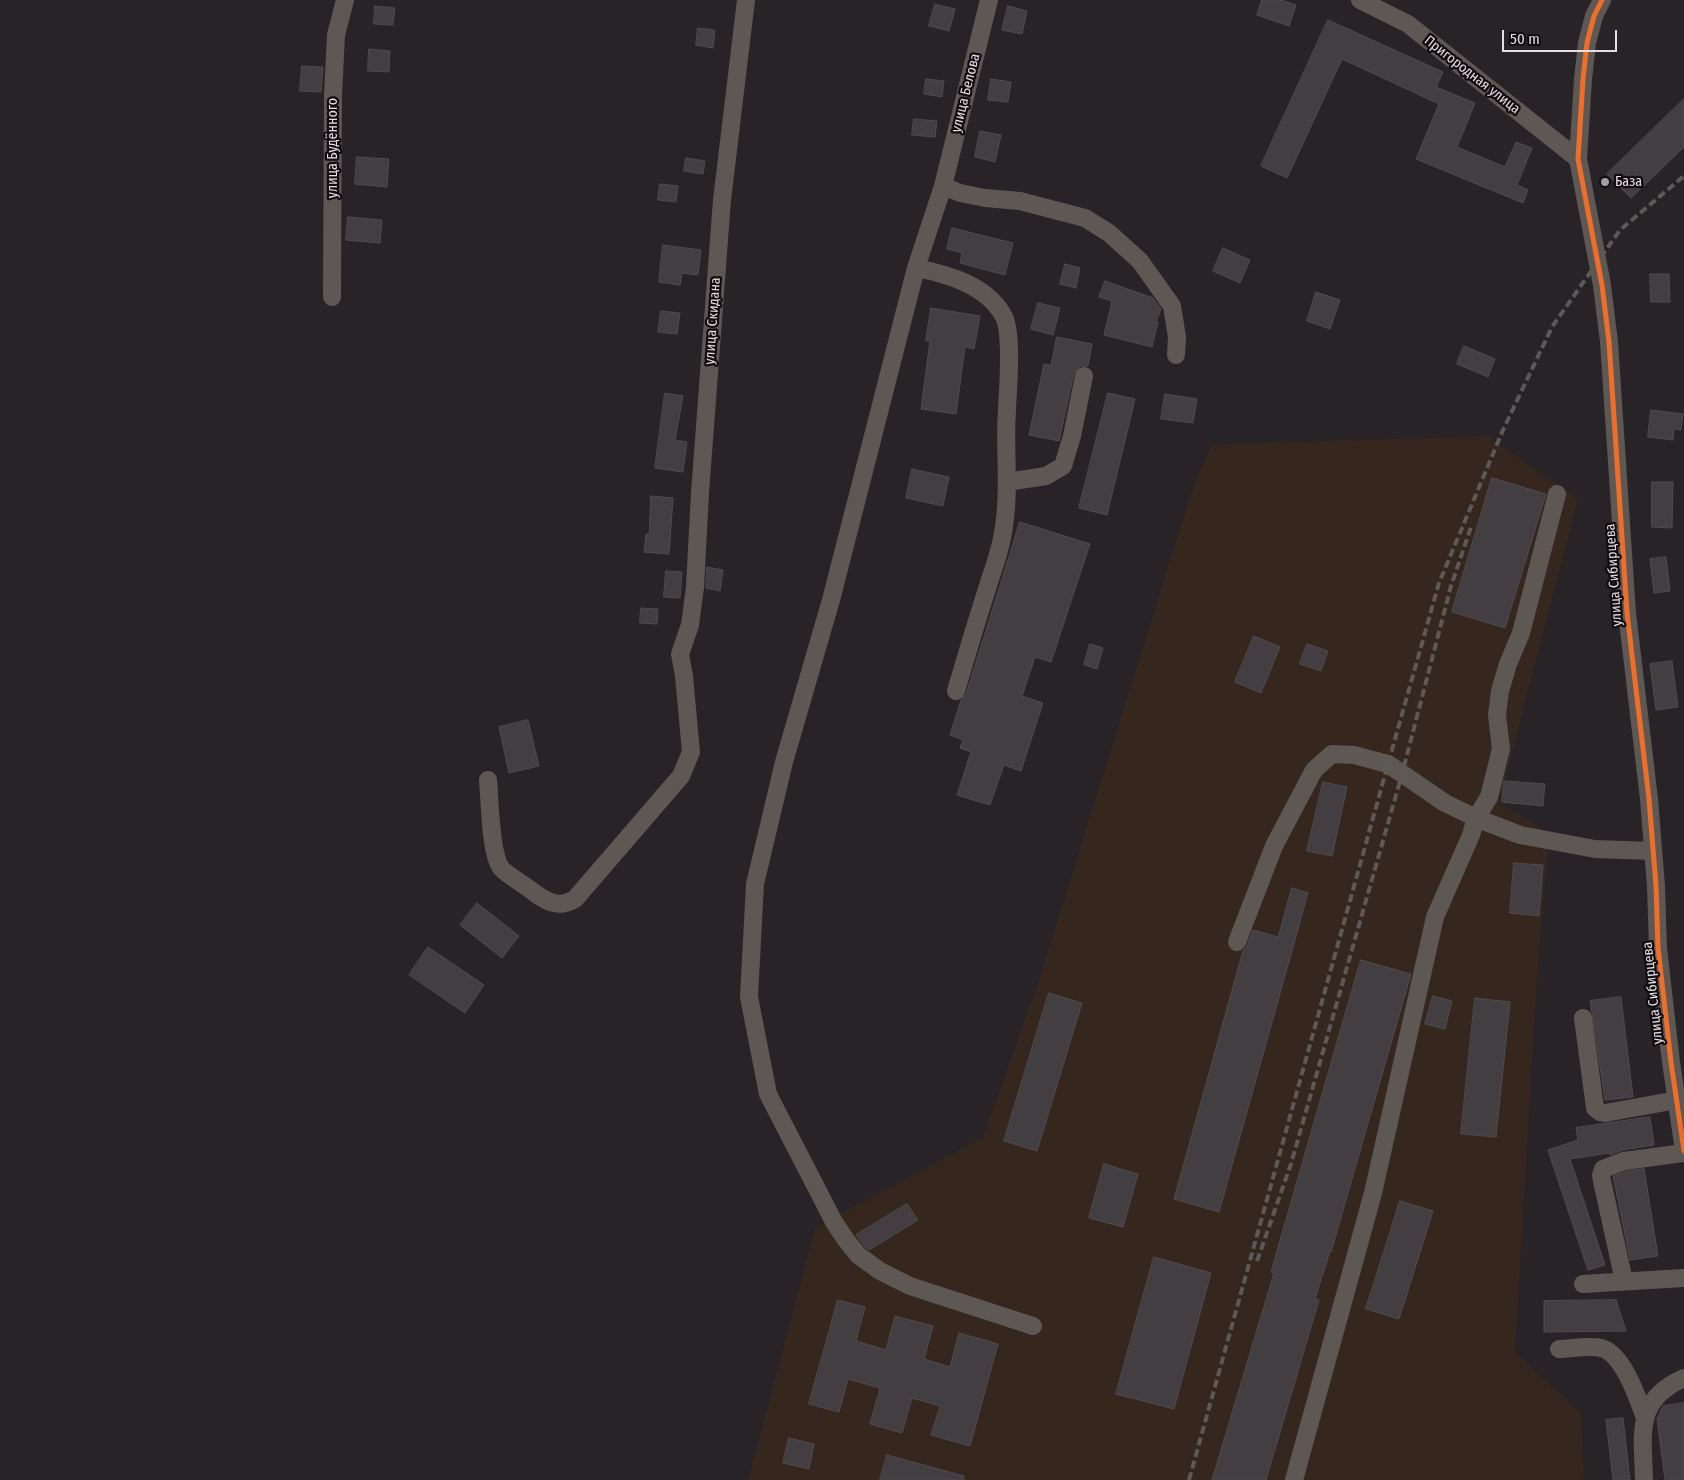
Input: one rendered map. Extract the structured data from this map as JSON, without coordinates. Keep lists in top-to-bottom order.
{
  "streets": {
    "street": [
      "Пригородная улица",
      "улица Белова",
      "улица Будённого",
      "улица Скидана",
      "улица Сибирцева"
    ]
  },
  "crossings": [
    ["Пригородная улица", "улица Сибирцева"]
  ],
  "places": ["База"],
  "scale_bar": "50 m"
}
